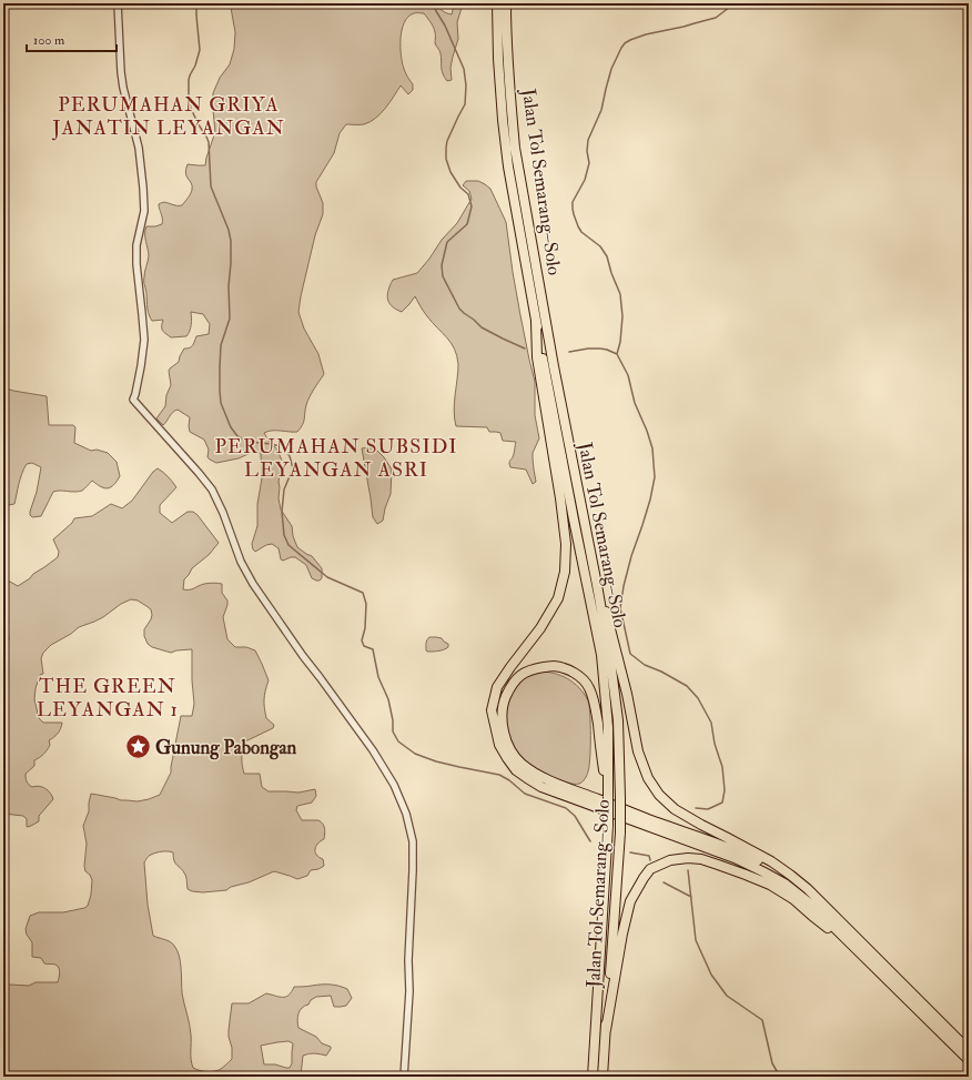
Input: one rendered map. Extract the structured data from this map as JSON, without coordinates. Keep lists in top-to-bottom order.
{
  "streets": {
    "highway": ["Jalan Tol Semarang–Solo"]
  },
  "districts": ["PERUMAHAN GRIYA JANATIN LEYANGAN", "PERUMAHAN SUBSIDI LEYANGAN ASRI", "THE GREEN LEYANGAN 1"],
  "places": {
    "place": ["Gunung Pabongan"]
  },
  "scale_bar": "100 m"
}
